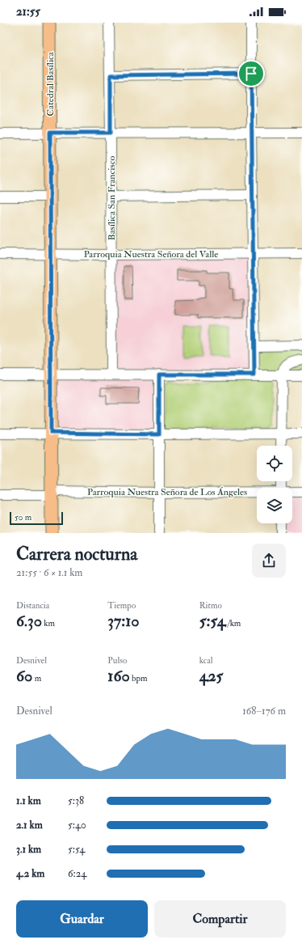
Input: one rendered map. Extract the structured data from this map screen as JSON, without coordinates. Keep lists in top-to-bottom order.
{
  "streets": {
    "main road": ["Catedral Basílica"],
    "street": ["Basílica San Francisco", "Parroquia Nuestra Señora del Valle", "Parroquia Nuestra Señora de Los Ángeles"]
  },
  "crossings": [
    ["Catedral Basílica", "Parroquia Nuestra Señora del Valle"],
    ["Catedral Basílica", "Parroquia Nuestra Señora de Los Ángeles"],
    ["Basílica San Francisco", "Parroquia Nuestra Señora del Valle"]
  ],
  "scale_bar": "50 m",
  "page": {
    "status": "21:55",
    "scale": "50 m",
    "heading": ["Carrera nocturna", "21:55 · 6 × 1.1 km"],
    "stats": [
      ["Distancia", "6.30 km"],
      ["Tiempo", "37:10"],
      ["Ritmo", "5:54 /km"],
      ["Desnivel", "60 m"],
      ["Pulso", "160 bpm"],
      ["kcal", "425"]
    ],
    "chart": ["Desnivel", "168–176 m"],
    "list": [
      {
        "name": "1.1 km",
        "note": "5:38"
      },
      {
        "name": "2.1 km",
        "note": "5:40"
      },
      {
        "name": "3.1 km",
        "note": "5:54"
      },
      {
        "name": "4.2 km",
        "note": "6:24"
      }
    ],
    "buttons": ["Guardar", "Compartir"]
  }
}
